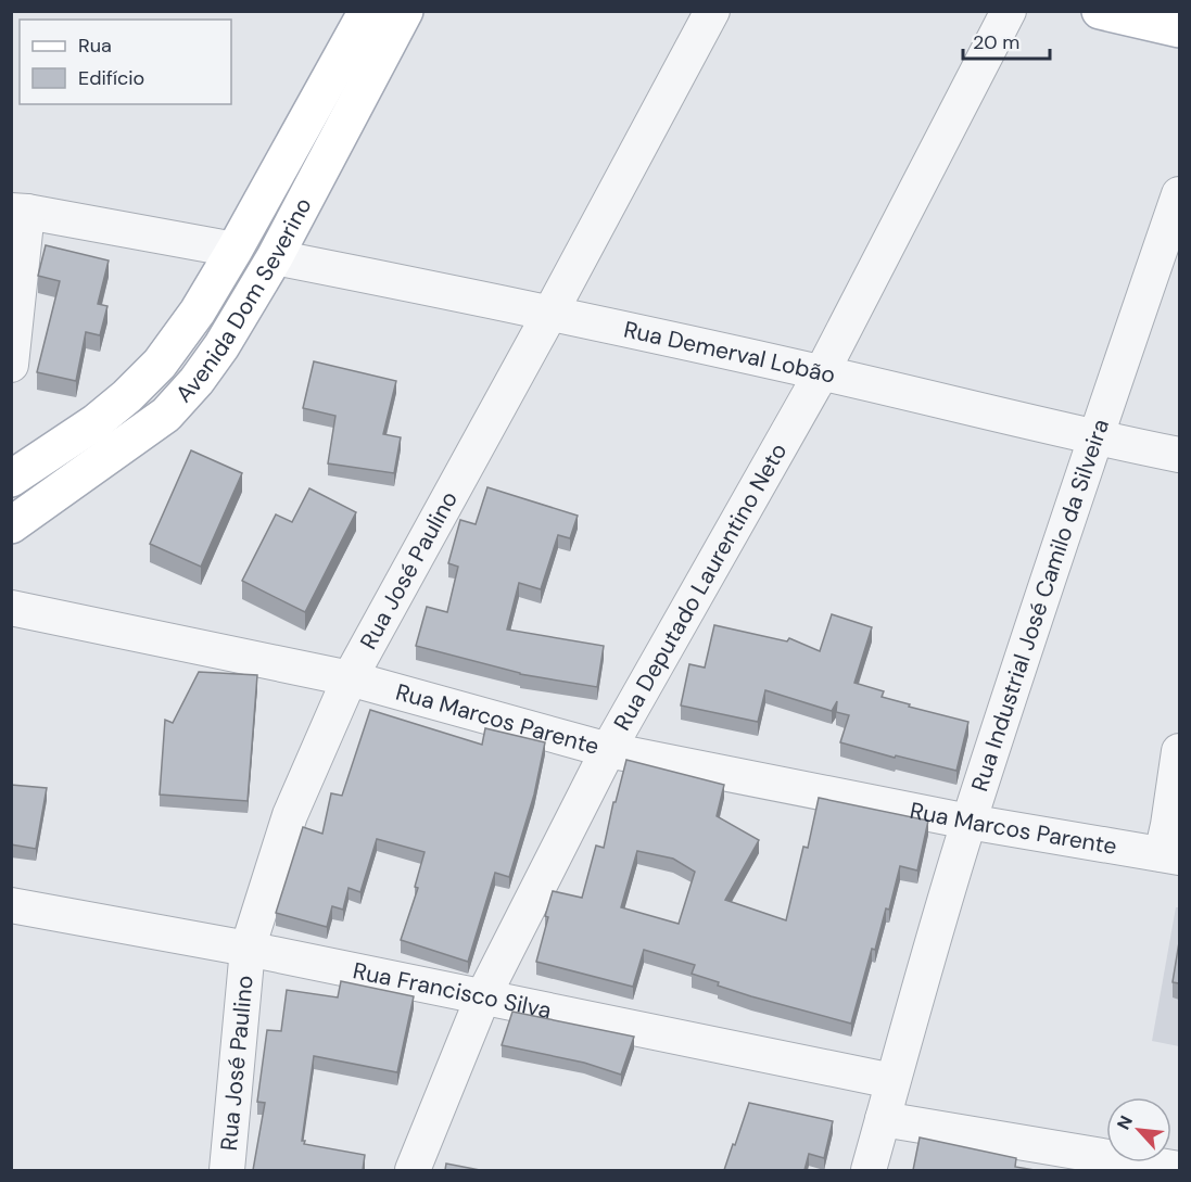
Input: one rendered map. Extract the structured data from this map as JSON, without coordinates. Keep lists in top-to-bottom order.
{
  "streets": {
    "main road": ["Avenida Dom Severino"],
    "street": [
      "Rua Demerval Lobão",
      "Rua José Paulino",
      "Rua Deputado Laurentino Neto",
      "Rua Industrial José Camilo da Silveira",
      "Rua Marcos Parente",
      "Rua Francisco Silva"
    ]
  },
  "crossings": [
    ["Avenida Dom Severino", "Rua Demerval Lobão"],
    ["Rua Demerval Lobão", "Rua José Paulino"],
    ["Rua Demerval Lobão", "Rua Deputado Laurentino Neto"],
    ["Rua Demerval Lobão", "Rua Industrial José Camilo da Silveira"],
    ["Rua José Paulino", "Rua Marcos Parente"],
    ["Rua José Paulino", "Rua Francisco Silva"],
    ["Rua Deputado Laurentino Neto", "Rua Marcos Parente"],
    ["Rua Deputado Laurentino Neto", "Rua Francisco Silva"],
    ["Rua Industrial José Camilo da Silveira", "Rua Marcos Parente"],
    ["Rua Industrial José Camilo da Silveira", "Rua Francisco Silva"]
  ],
  "legend": ["Rua", "Edifício"],
  "scale_bar": "20 m",
  "north": "top left"
}
